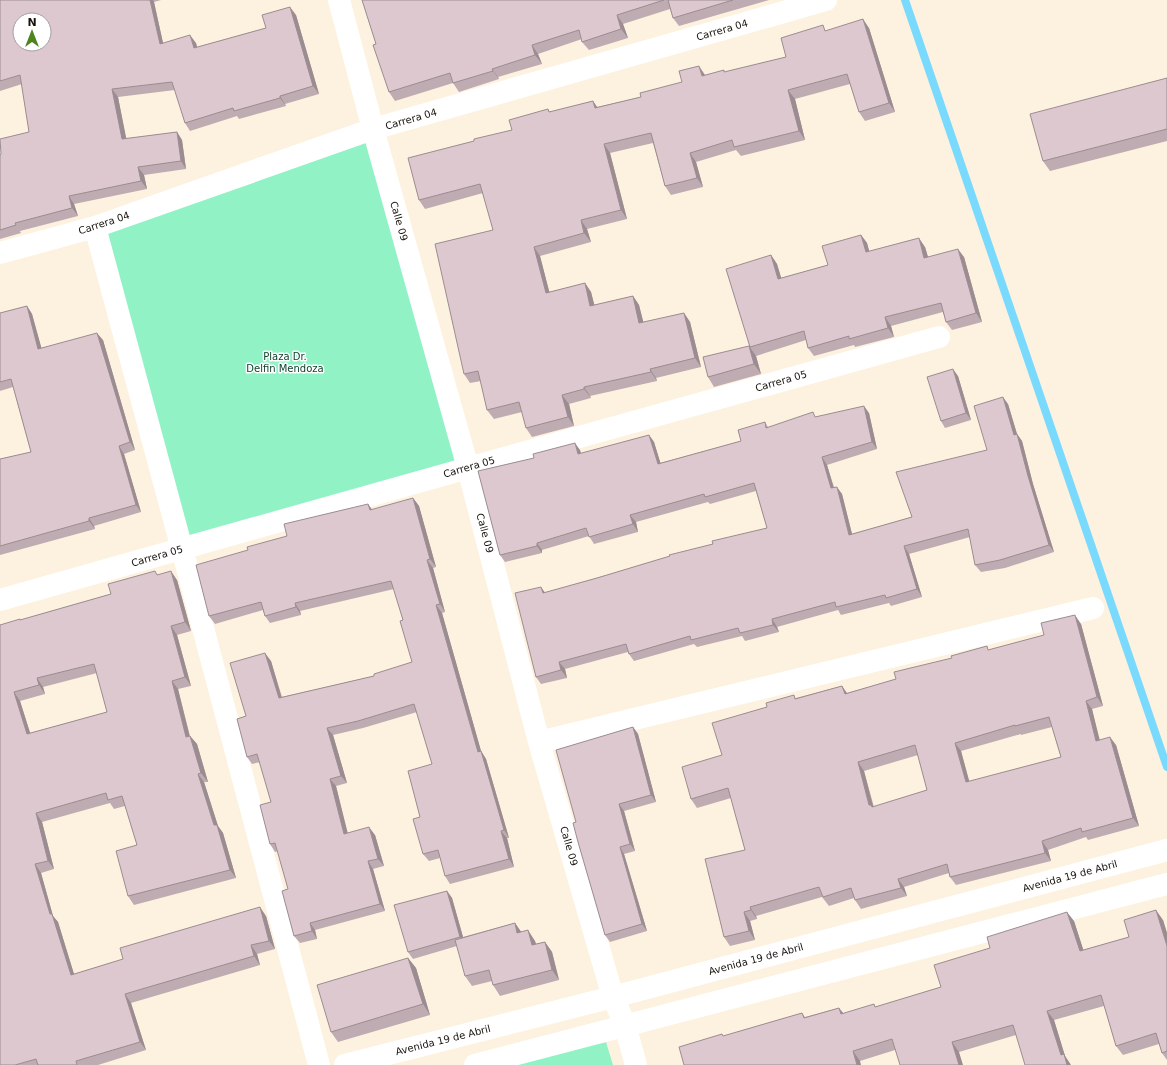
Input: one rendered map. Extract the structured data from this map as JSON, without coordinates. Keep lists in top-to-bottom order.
{
  "streets": {
    "street": [
      "Carrera 04",
      "Calle 09",
      "Carrera 05",
      "Avenida 19 de Abril"
    ]
  },
  "crossings": [
    ["Carrera 04", "Calle 09"],
    ["Calle 09", "Carrera 05"],
    ["Calle 09", "Avenida 19 de Abril"]
  ],
  "parks": ["Plaza Dr. Delfin Mendoza"],
  "north": "top"
}
